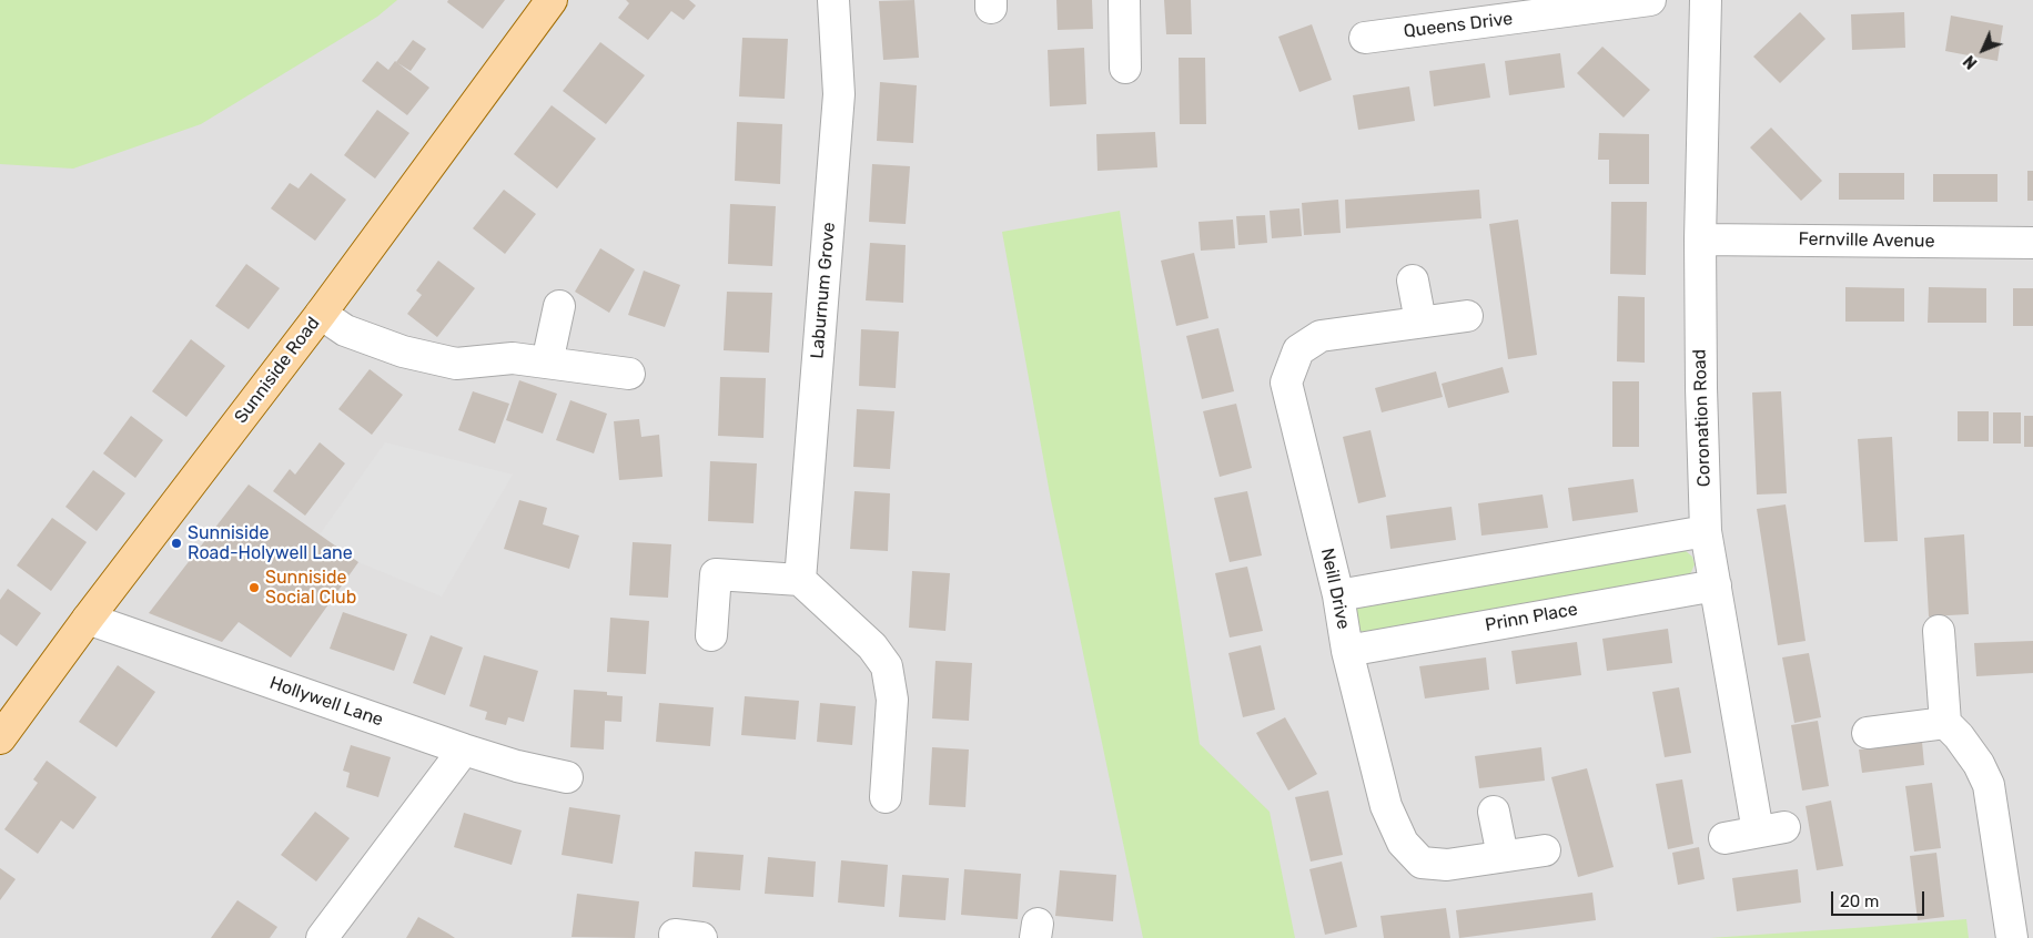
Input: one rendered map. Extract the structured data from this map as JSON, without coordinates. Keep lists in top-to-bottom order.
{
  "streets": {
    "main road": ["Sunniside Road"],
    "street": [
      "Queens Drive",
      "Fernville Avenue",
      "Laburnum Grove",
      "Coronation Road",
      "Neill Drive",
      "Prinn Place",
      "Hollywell Lane"
    ]
  },
  "crossings": [
    ["Fernville Avenue", "Coronation Road"],
    ["Sunniside Road", "Hollywell Lane"],
    ["Coronation Road", "Prinn Place"],
    ["Neill Drive", "Prinn Place"]
  ],
  "places": ["Sunniside Road-Holywell Lane", "Sunniside Social Club"],
  "scale_bar": "20 m",
  "north": "bottom left"
}
